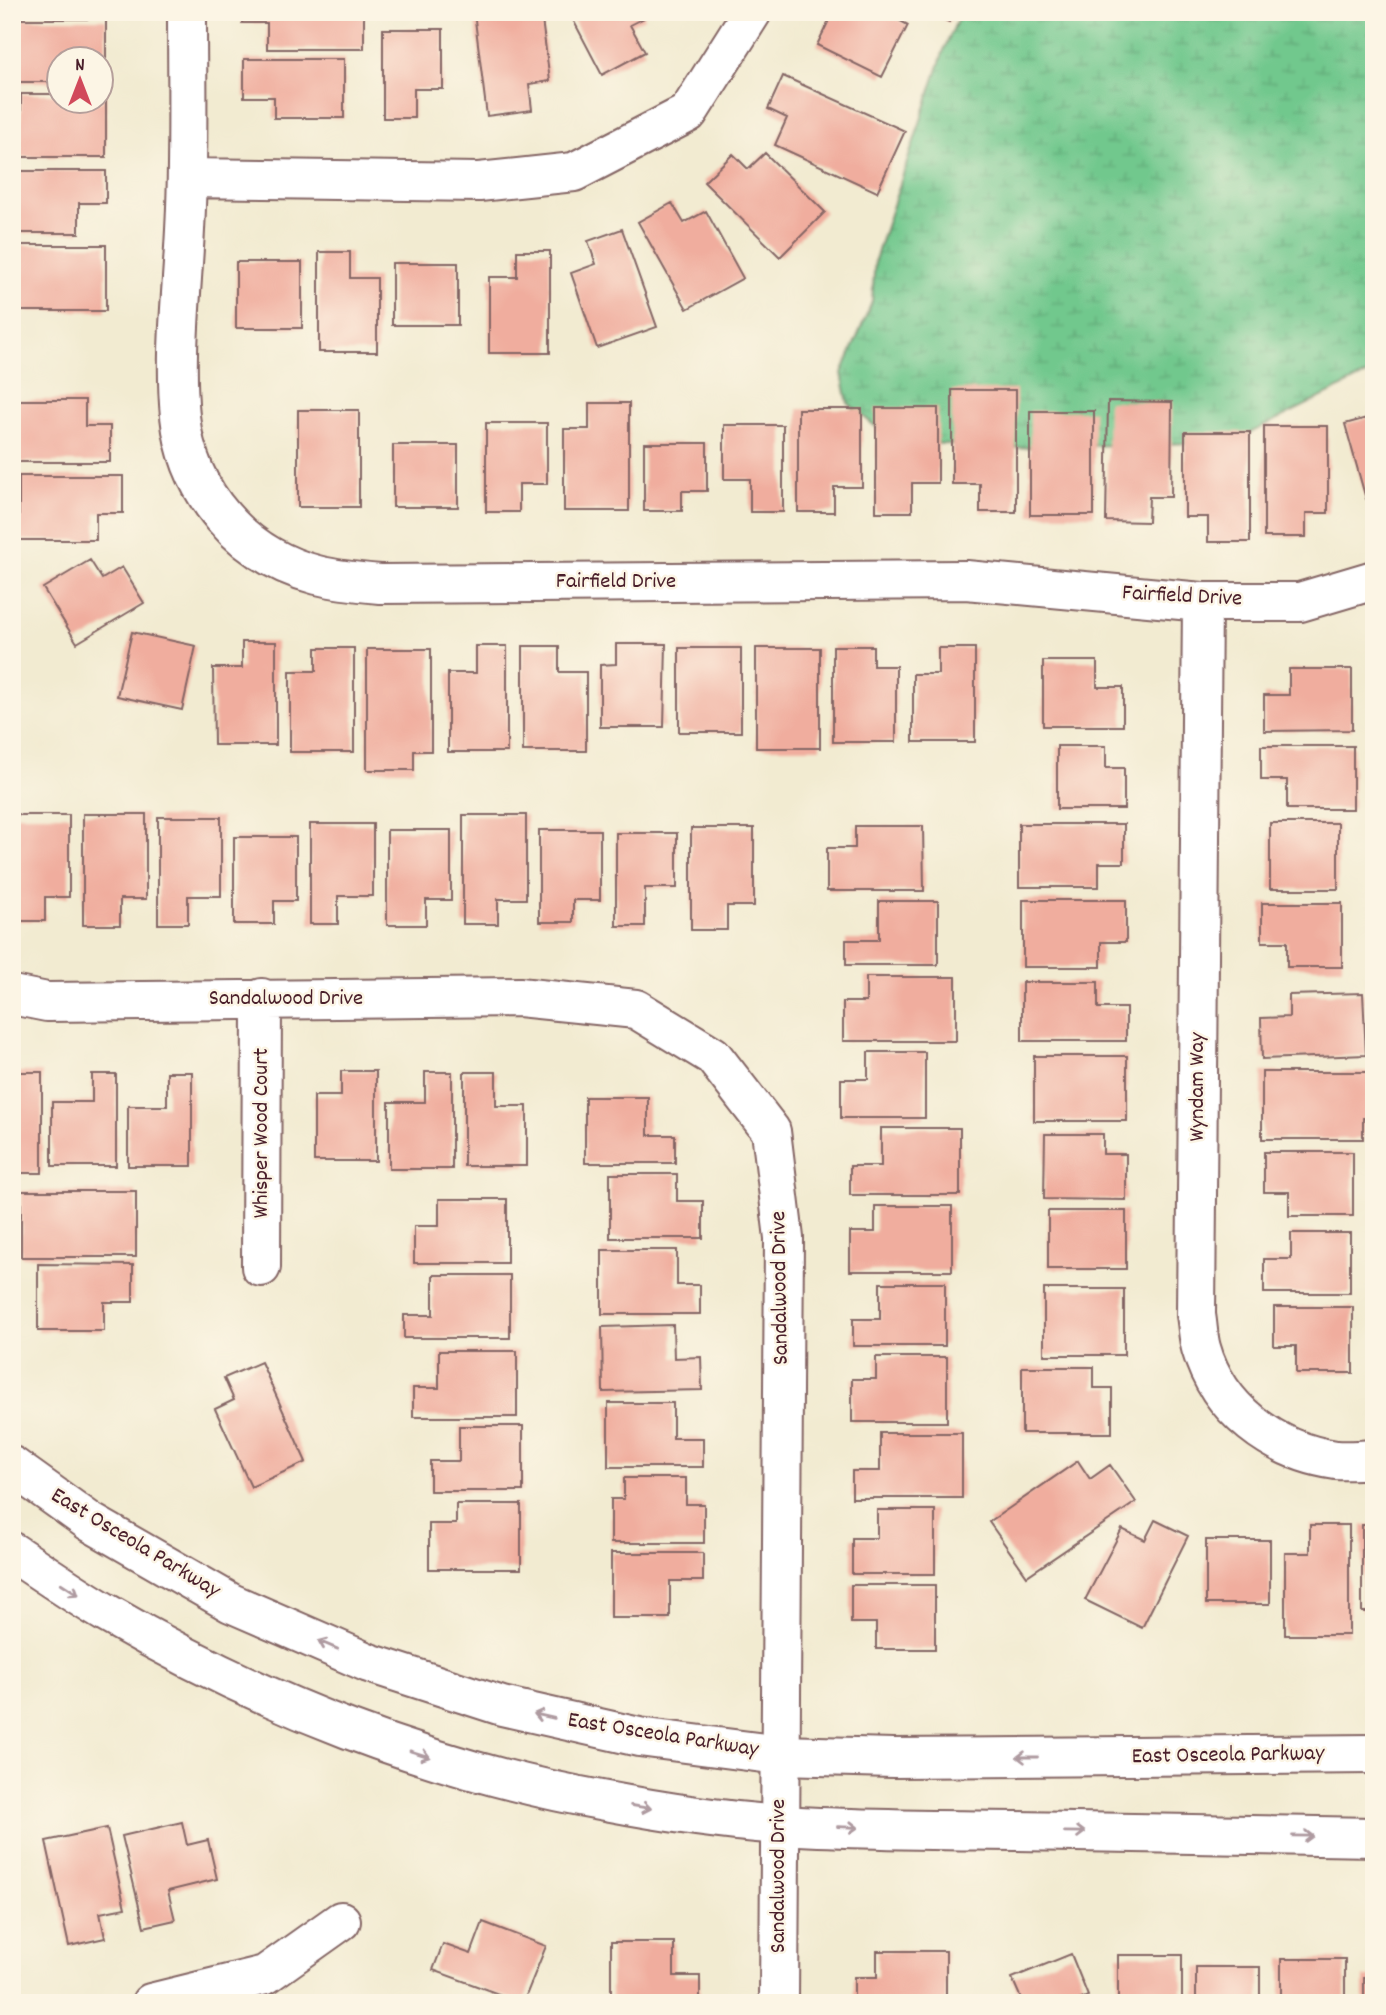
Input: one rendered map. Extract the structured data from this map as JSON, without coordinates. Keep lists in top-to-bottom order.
{
  "streets": {
    "street": [
      "Fairfield Drive",
      "Sandalwood Drive",
      "Wyndam Way",
      "Whisper Wood Court",
      "East Osceola Parkway"
    ]
  },
  "crossings": [
    ["Fairfield Drive", "Wyndam Way"],
    ["Sandalwood Drive", "Whisper Wood Court"],
    ["Sandalwood Drive", "East Osceola Parkway"]
  ],
  "north": "top"
}
